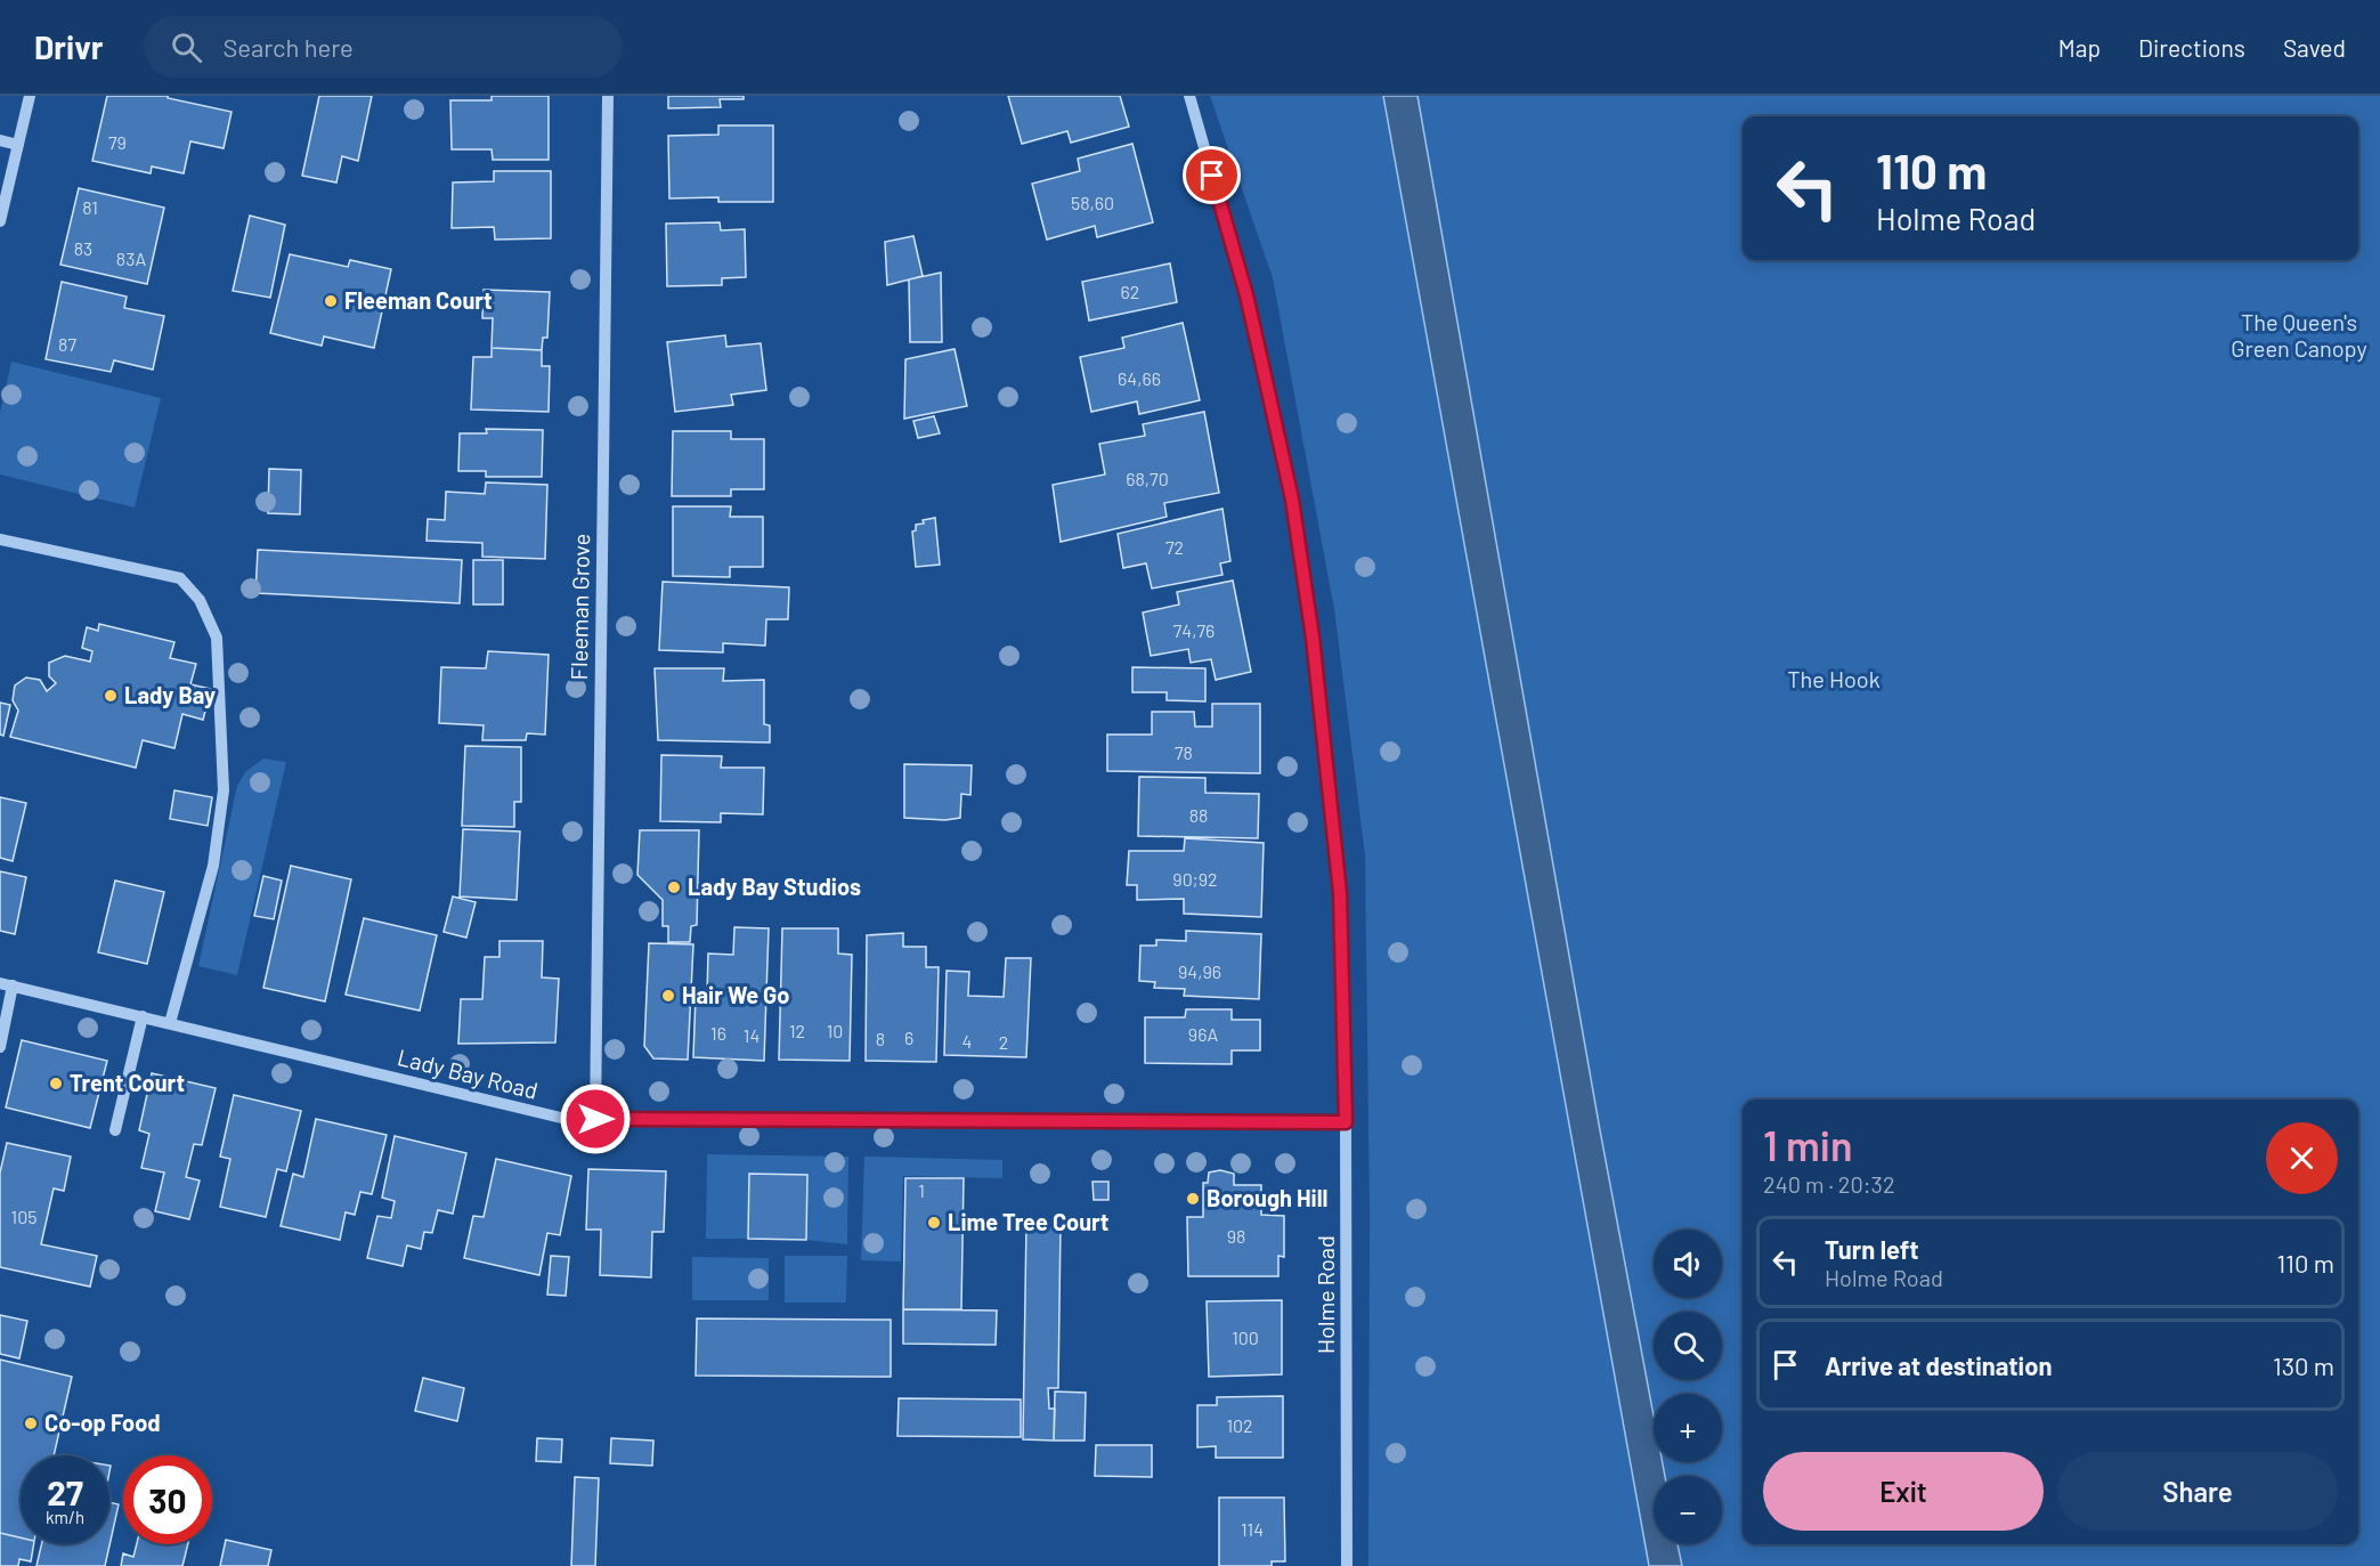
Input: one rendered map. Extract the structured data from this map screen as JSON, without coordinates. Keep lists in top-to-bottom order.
{
  "streets": {
    "street": ["Fleeman Grove", "Lady Bay Road", "Holme Road"]
  },
  "crossings": [
    ["Fleeman Grove", "Lady Bay Road"],
    ["Lady Bay Road", "Holme Road"]
  ],
  "parks": ["The Queen's Green Canopy", "The Hook"],
  "places": [
    "Fleeman Court",
    "Lady Bay",
    "Lady Bay Studios",
    "Hair We Go",
    "Trent Court",
    "Borough Hill",
    "Lime Tree Court",
    "Co-op Food"
  ],
  "house_numbers": [
    "79",
    "58,60",
    "81",
    "83",
    "83A",
    "62",
    "87",
    "64,66",
    "68,70",
    "72",
    "74,76",
    "78",
    "88",
    "90;92",
    "94,96",
    "12",
    "10",
    "16",
    "96A",
    "14",
    "6",
    "8",
    "4",
    "2",
    "1",
    "105",
    "98",
    "100",
    "102",
    "114"
  ],
  "page": {
    "header": "Drivr",
    "search": "Search here",
    "nav": ["Map", "Directions", "Saved"],
    "turn": ["110 m", "Holme Road"],
    "heading": ["1 min", "240 m · 20:32"],
    "list": [
      {
        "name": "Turn left",
        "note": "Holme Road",
        "value": "110 m"
      },
      {
        "name": "Arrive at destination",
        "value": "130 m"
      }
    ],
    "map_buttons": ["+", "−"],
    "buttons": ["Exit", "Share"],
    "speed": "27 km/h",
    "limit": "30"
  }
}
